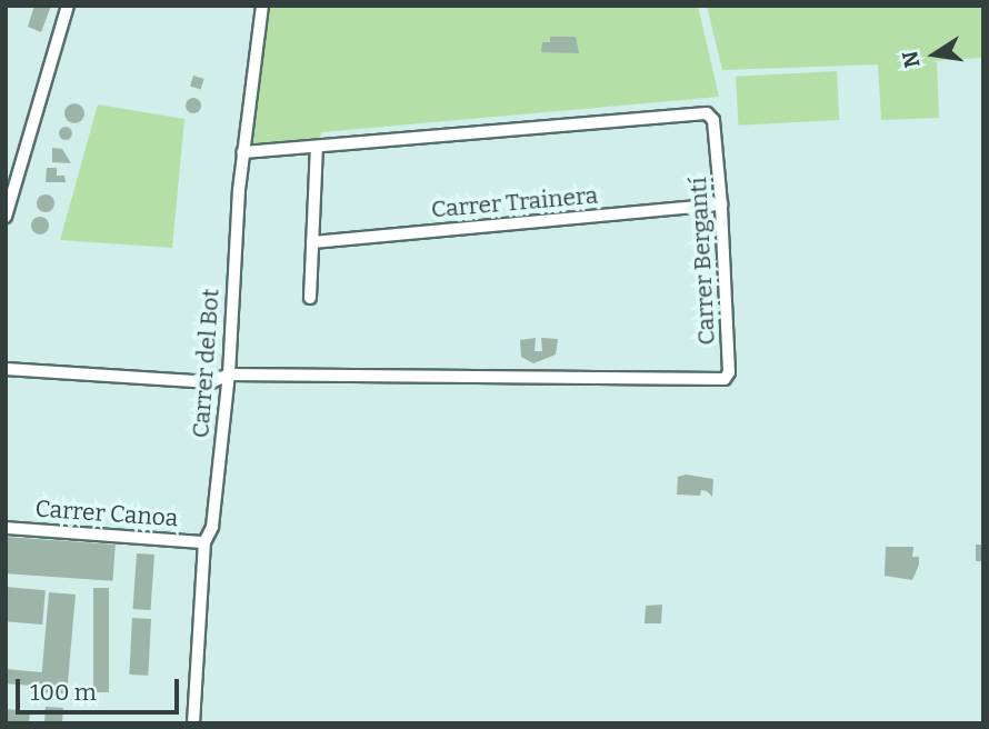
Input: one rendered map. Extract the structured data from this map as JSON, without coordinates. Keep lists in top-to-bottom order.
{
  "streets": {
    "street": [
      "Carrer Trainera",
      "Carrer Bergantí",
      "Carrer del Bot",
      "Carrer Canoa"
    ]
  },
  "crossings": [
    ["Carrer Trainera", "Carrer Bergantí"],
    ["Carrer Bergantí", "Carrer del Bot"],
    ["Carrer del Bot", "Carrer Canoa"]
  ],
  "scale_bar": "100 m",
  "north": "left"
}
